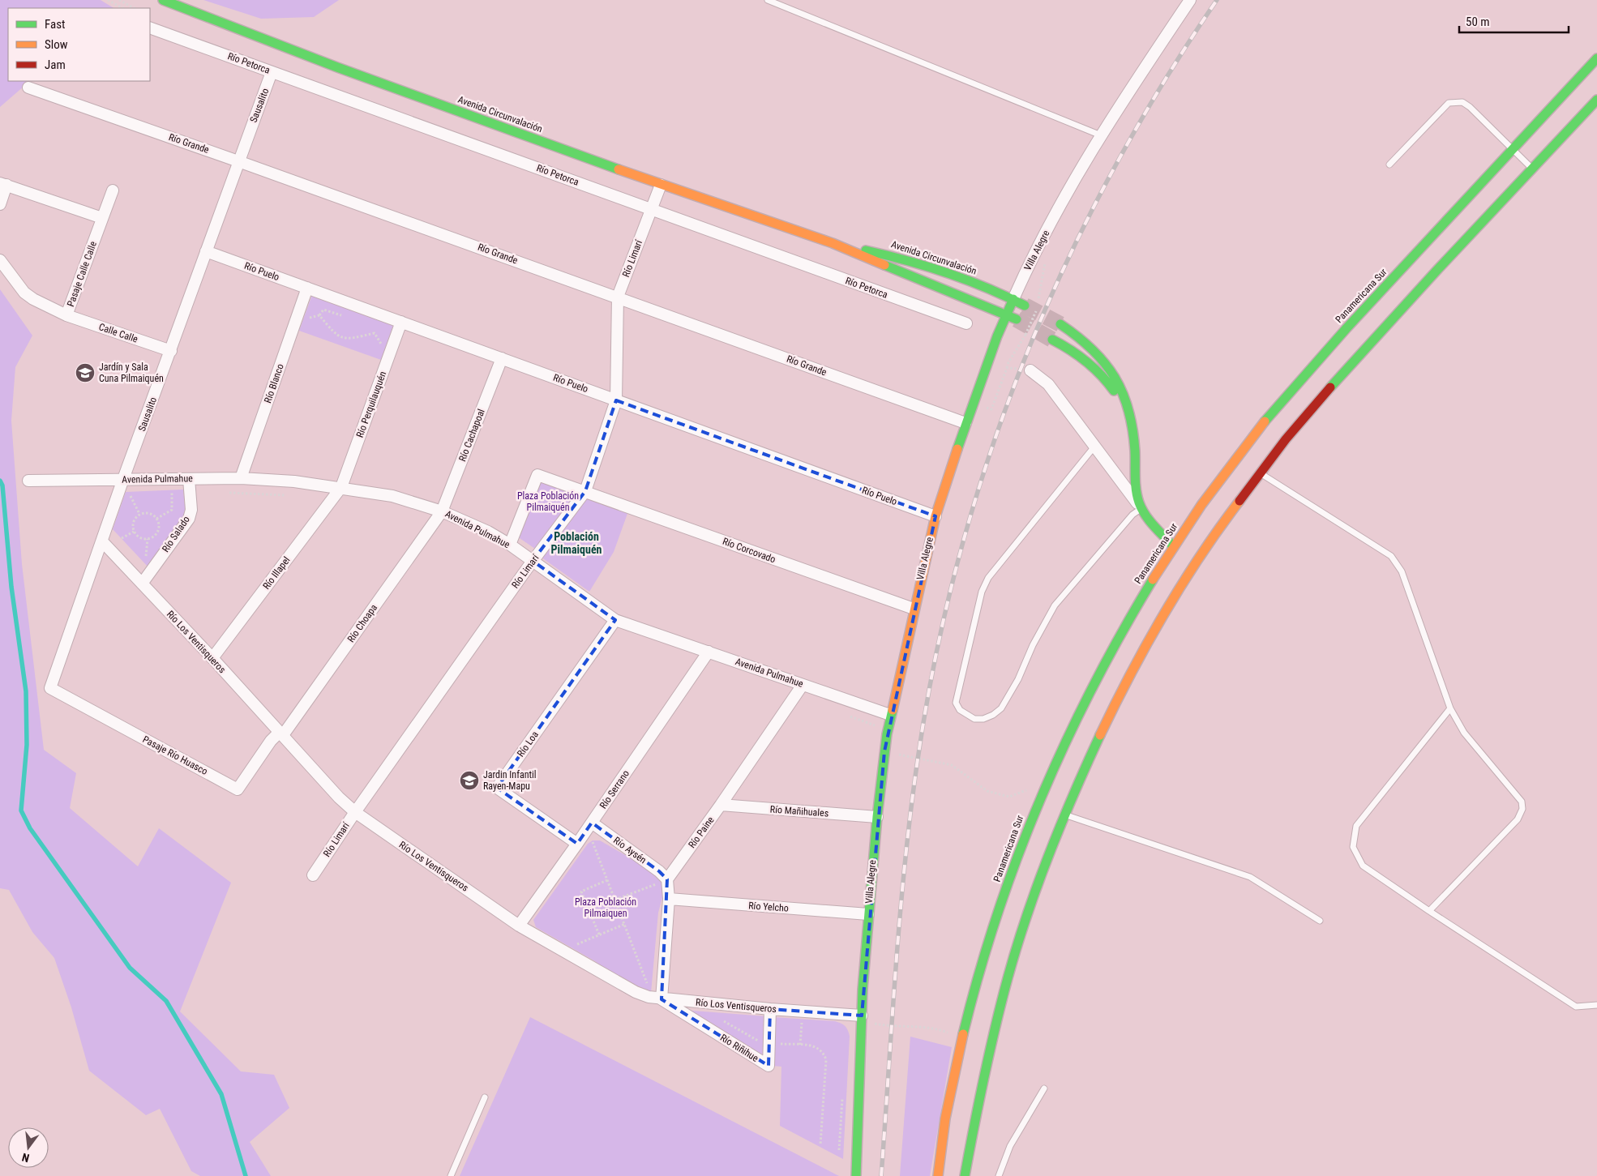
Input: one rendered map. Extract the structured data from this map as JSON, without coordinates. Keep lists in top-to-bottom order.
{
  "streets": {
    "main road": ["Avenida Circunvalación", "Villa Alegre", "Panamericana Sur"],
    "street": [
      "Río Petorca",
      "Sausalito",
      "Río Grande",
      "Río Limarí",
      "Río Puelo",
      "Pasaje Calle Calle",
      "Calle Calle",
      "Río Blanco",
      "Río Perquilauquén",
      "Río Cachapoal",
      "Avenida Pulmahue",
      "Río Salado",
      "Río Corcovado",
      "Río Illapel",
      "Río Choapa",
      "Río Los Ventisqueros",
      "Río Loa",
      "Pasaje Río Huasco",
      "Río Serrano",
      "Río Mañihuales",
      "Río Paine",
      "Río Aysén",
      "Río Yelcho",
      "Río Riñihue"
    ]
  },
  "crossings": [
    ["Río Petorca", "Sausalito"],
    ["Río Petorca", "Río Limarí"],
    ["Sausalito", "Río Grande"],
    ["Sausalito", "Río Puelo"],
    ["Sausalito", "Calle Calle"],
    ["Sausalito", "Avenida Pulmahue"],
    ["Sausalito", "Río Los Ventisqueros"],
    ["Sausalito", "Pasaje Río Huasco"],
    ["Avenida Circunvalación", "Villa Alegre"],
    ["Avenida Circunvalación", "Río Limarí"],
    ["Río Grande", "Villa Alegre"],
    ["Río Grande", "Río Limarí"],
    ["Villa Alegre", "Río Puelo"],
    ["Villa Alegre", "Avenida Pulmahue"],
    ["Villa Alegre", "Río Corcovado"],
    ["Villa Alegre", "Río Los Ventisqueros"],
    ["Villa Alegre", "Río Mañihuales"],
    ["Villa Alegre", "Río Yelcho"],
    ["Río Limarí", "Río Puelo"],
    ["Río Limarí", "Avenida Pulmahue"],
    ["Río Limarí", "Río Corcovado"],
    ["Río Limarí", "Río Los Ventisqueros"],
    ["Río Puelo", "Río Blanco"],
    ["Río Puelo", "Río Perquilauquén"],
    ["Río Puelo", "Río Cachapoal"],
    ["Pasaje Calle Calle", "Calle Calle"],
    ["Río Blanco", "Avenida Pulmahue"],
    ["Río Perquilauquén", "Avenida Pulmahue"],
    ["Río Perquilauquén", "Río Illapel"],
    ["Río Cachapoal", "Avenida Pulmahue"],
    ["Río Cachapoal", "Río Choapa"],
    ["Avenida Pulmahue", "Río Salado"],
    ["Avenida Pulmahue", "Río Corcovado"],
    ["Avenida Pulmahue", "Río Illapel"],
    ["Avenida Pulmahue", "Río Choapa"],
    ["Avenida Pulmahue", "Río Loa"],
    ["Avenida Pulmahue", "Río Serrano"],
    ["Avenida Pulmahue", "Río Paine"],
    ["Río Salado", "Río Los Ventisqueros"],
    ["Río Illapel", "Río Los Ventisqueros"],
    ["Río Choapa", "Río Los Ventisqueros"],
    ["Río Choapa", "Pasaje Río Huasco"],
    ["Río Los Ventisqueros", "Pasaje Río Huasco"],
    ["Río Los Ventisqueros", "Río Serrano"],
    ["Río Los Ventisqueros", "Río Riñihue"],
    ["Río Loa", "Río Serrano"],
    ["Río Serrano", "Río Aysén"],
    ["Río Mañihuales", "Río Paine"],
    ["Río Paine", "Río Aysén"]
  ],
  "districts": ["Población Pilmaiquén"],
  "parks": ["Plaza Población Pilmaiquén", "Plaza Población Pilmaiquen"],
  "places": {
    "school or university": ["Jardín y Sala Cuna Pilmaiquén", "Jardin Infantil Rayen-Mapu"]
  },
  "legend": ["Fast", "Slow", "Jam"],
  "scale_bar": "50 m",
  "north": "bottom"
}
